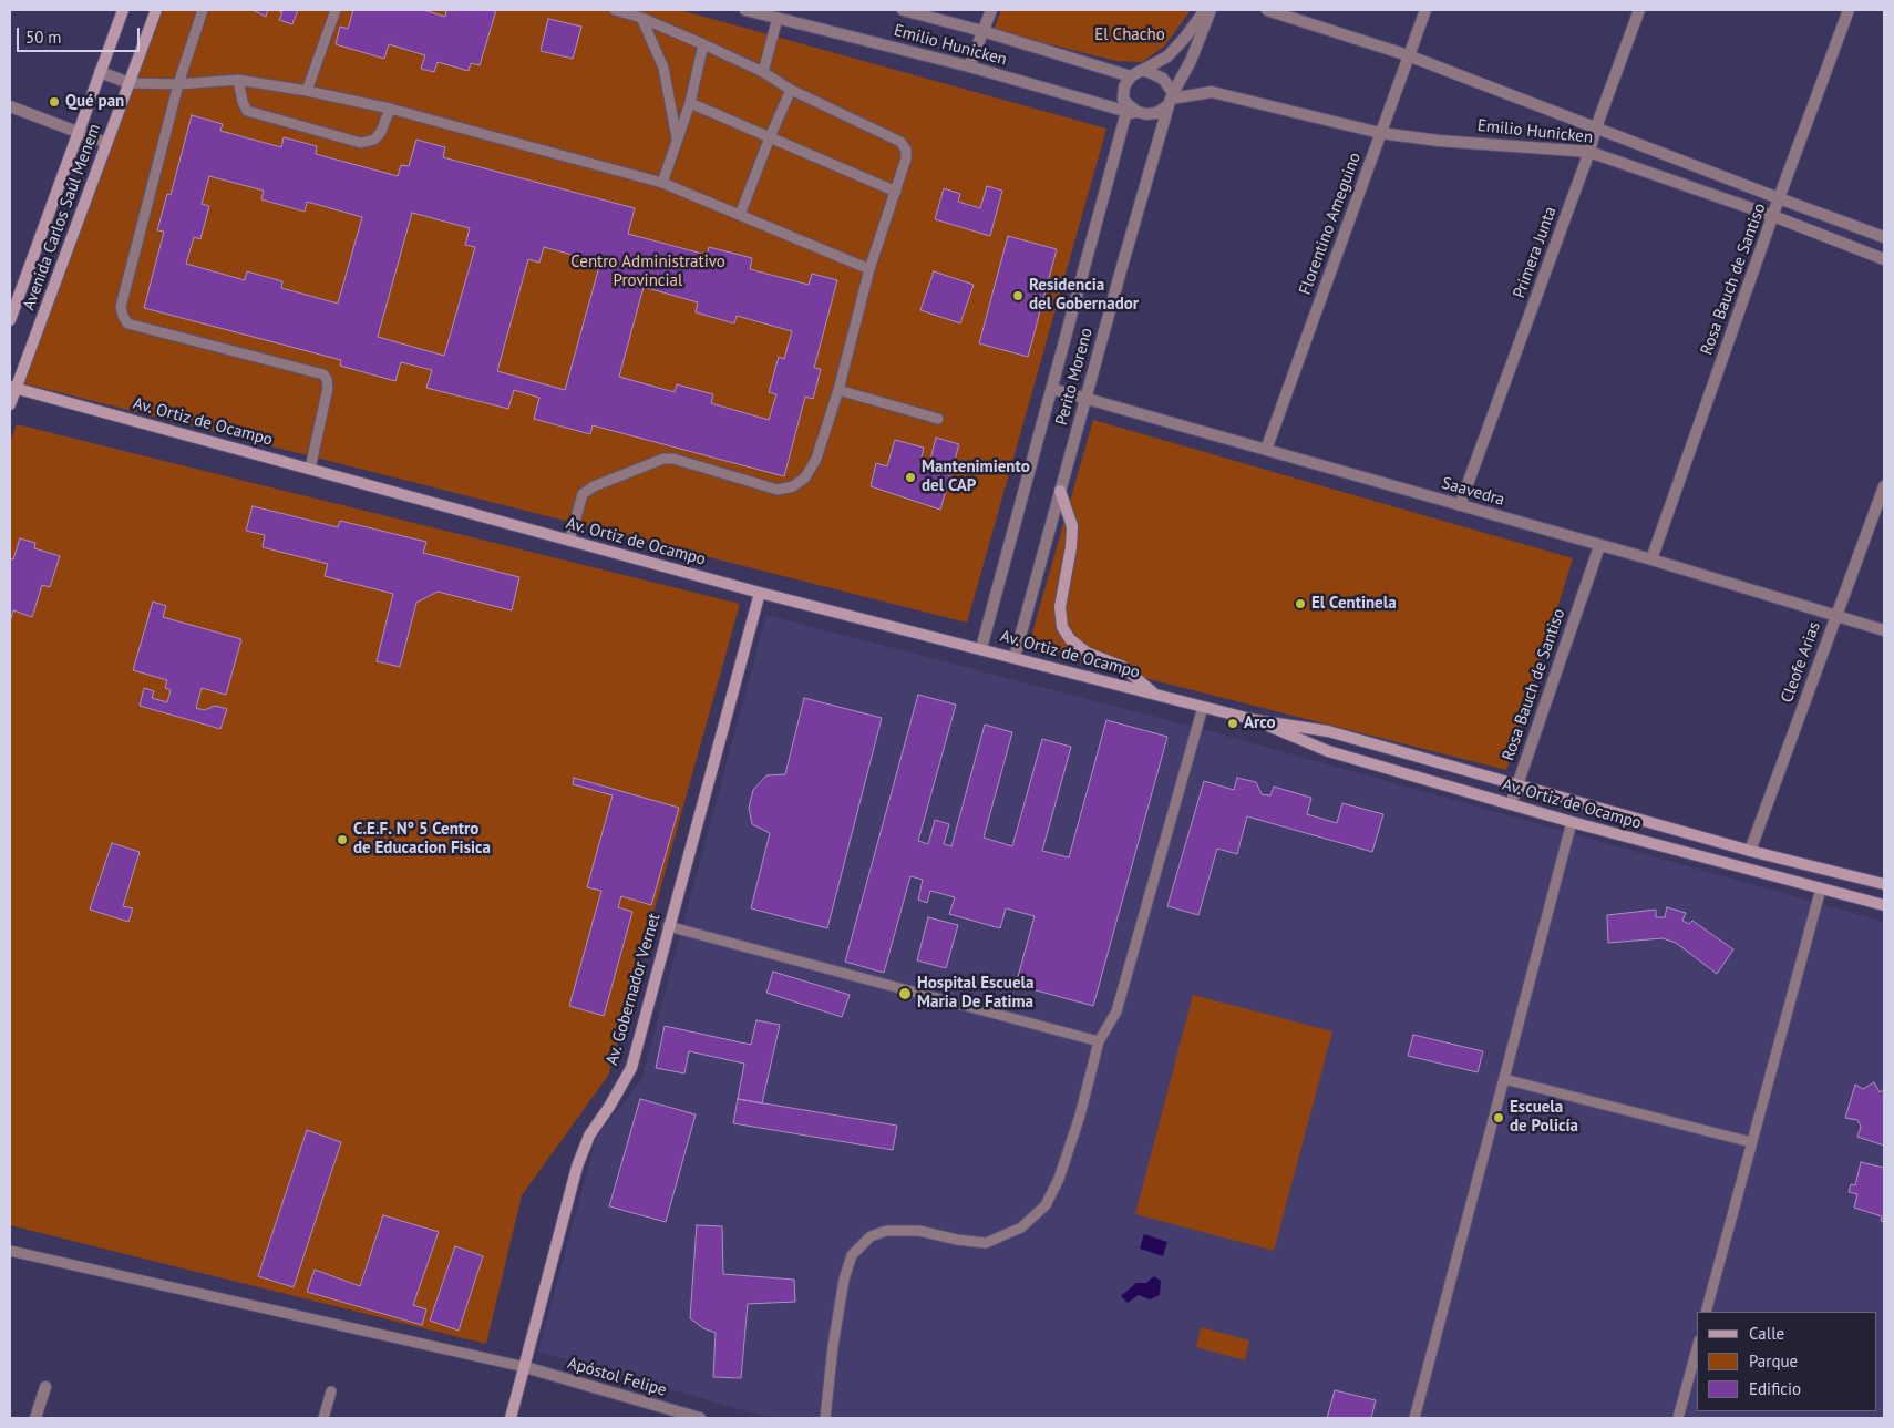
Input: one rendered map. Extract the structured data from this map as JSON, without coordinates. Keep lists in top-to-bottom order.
{
  "streets": {
    "main road": ["Avenida Carlos Saúl Menem", "Av. Ortiz de Ocampo", "Av. Gobernador Vernet"],
    "street": [
      "Emilio Hunicken",
      "Florentino Ameguino",
      "Primera Junta",
      "Rosa Bauch de Santiso",
      "Perito Moreno",
      "Saavedra",
      "Cleofe Arias",
      "Apóstol Felipe"
    ]
  },
  "crossings": [
    ["Emilio Hunicken", "Florentino Ameguino"],
    ["Emilio Hunicken", "Primera Junta"],
    ["Emilio Hunicken", "Rosa Bauch de Santiso"],
    ["Emilio Hunicken", "Perito Moreno"],
    ["Avenida Carlos Saúl Menem", "Av. Ortiz de Ocampo"],
    ["Florentino Ameguino", "Saavedra"],
    ["Primera Junta", "Saavedra"],
    ["Rosa Bauch de Santiso", "Av. Ortiz de Ocampo"],
    ["Rosa Bauch de Santiso", "Saavedra"],
    ["Perito Moreno", "Av. Ortiz de Ocampo"],
    ["Perito Moreno", "Saavedra"],
    ["Av. Ortiz de Ocampo", "Cleofe Arias"],
    ["Av. Ortiz de Ocampo", "Av. Gobernador Vernet"],
    ["Saavedra", "Cleofe Arias"],
    ["Av. Gobernador Vernet", "Apóstol Felipe"]
  ],
  "parks": ["El Chacho", "Centro Administrativo Provincial"],
  "places": [
    "Qué pan",
    "Residencia del Gobernador",
    "Mantenimiento del CAP",
    "El Centinela",
    "Arco",
    "C.E.F. N° 5 Centro de Educacion Fisica",
    "Hospital Escuela Maria De Fatima",
    "Escuela de Policía"
  ],
  "legend": ["Calle", "Parque", "Edificio"],
  "scale_bar": "50 m"
}
